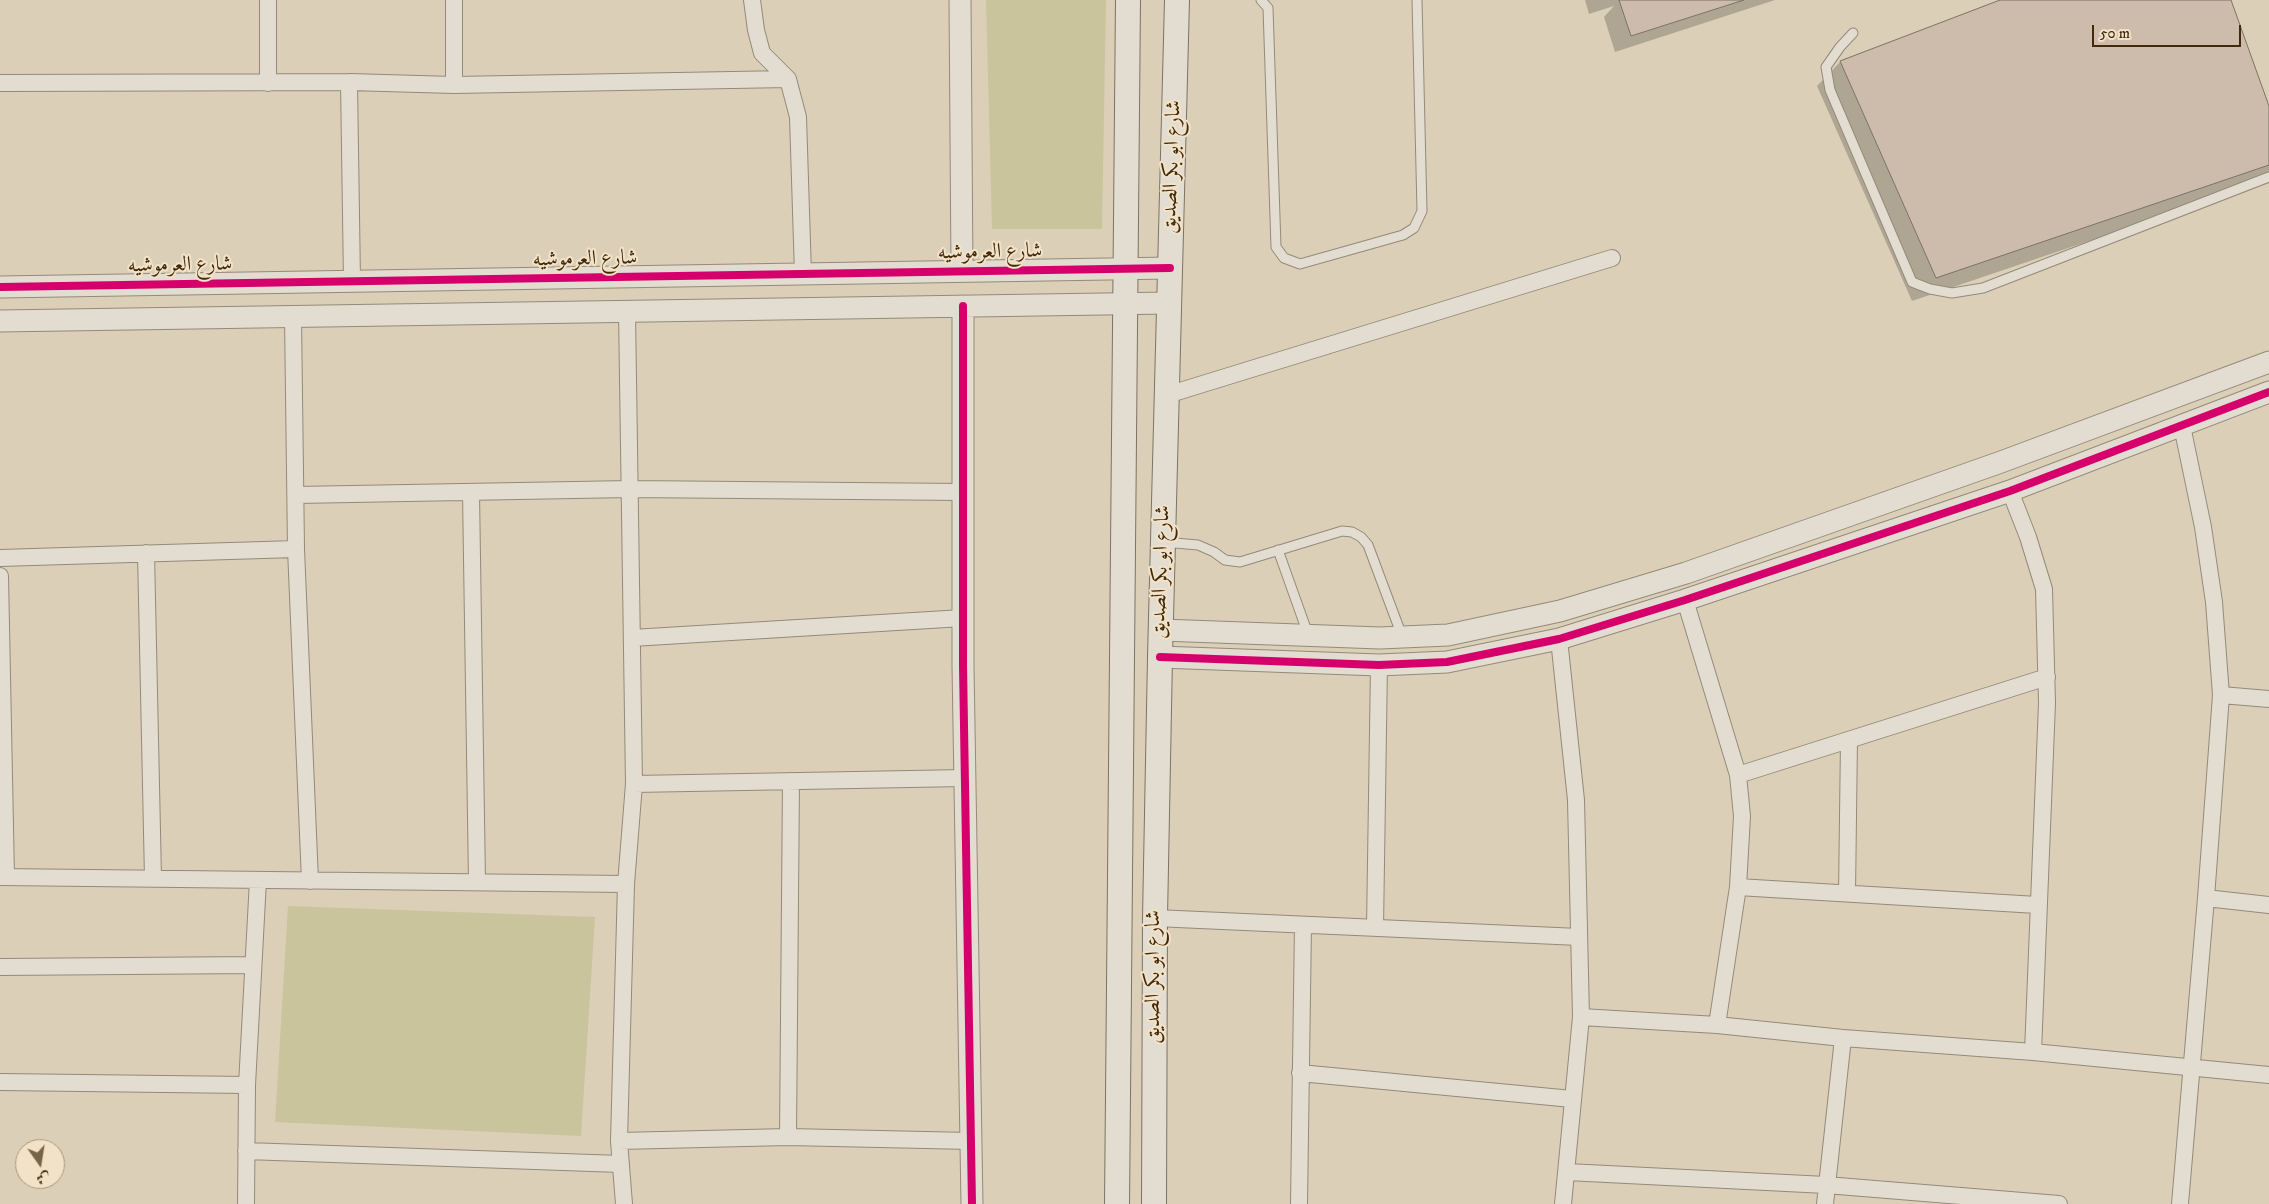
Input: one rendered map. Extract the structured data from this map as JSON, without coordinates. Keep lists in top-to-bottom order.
{
  "streets": {
    "main road": ["شارع ابو بكر الصديق"],
    "street": ["شارع العرموشيه"]
  },
  "crossings": [
    ["شارع ابو بكر الصديق", "شارع العرموشيه"]
  ],
  "scale_bar": "50 m",
  "north": "bottom"
}
